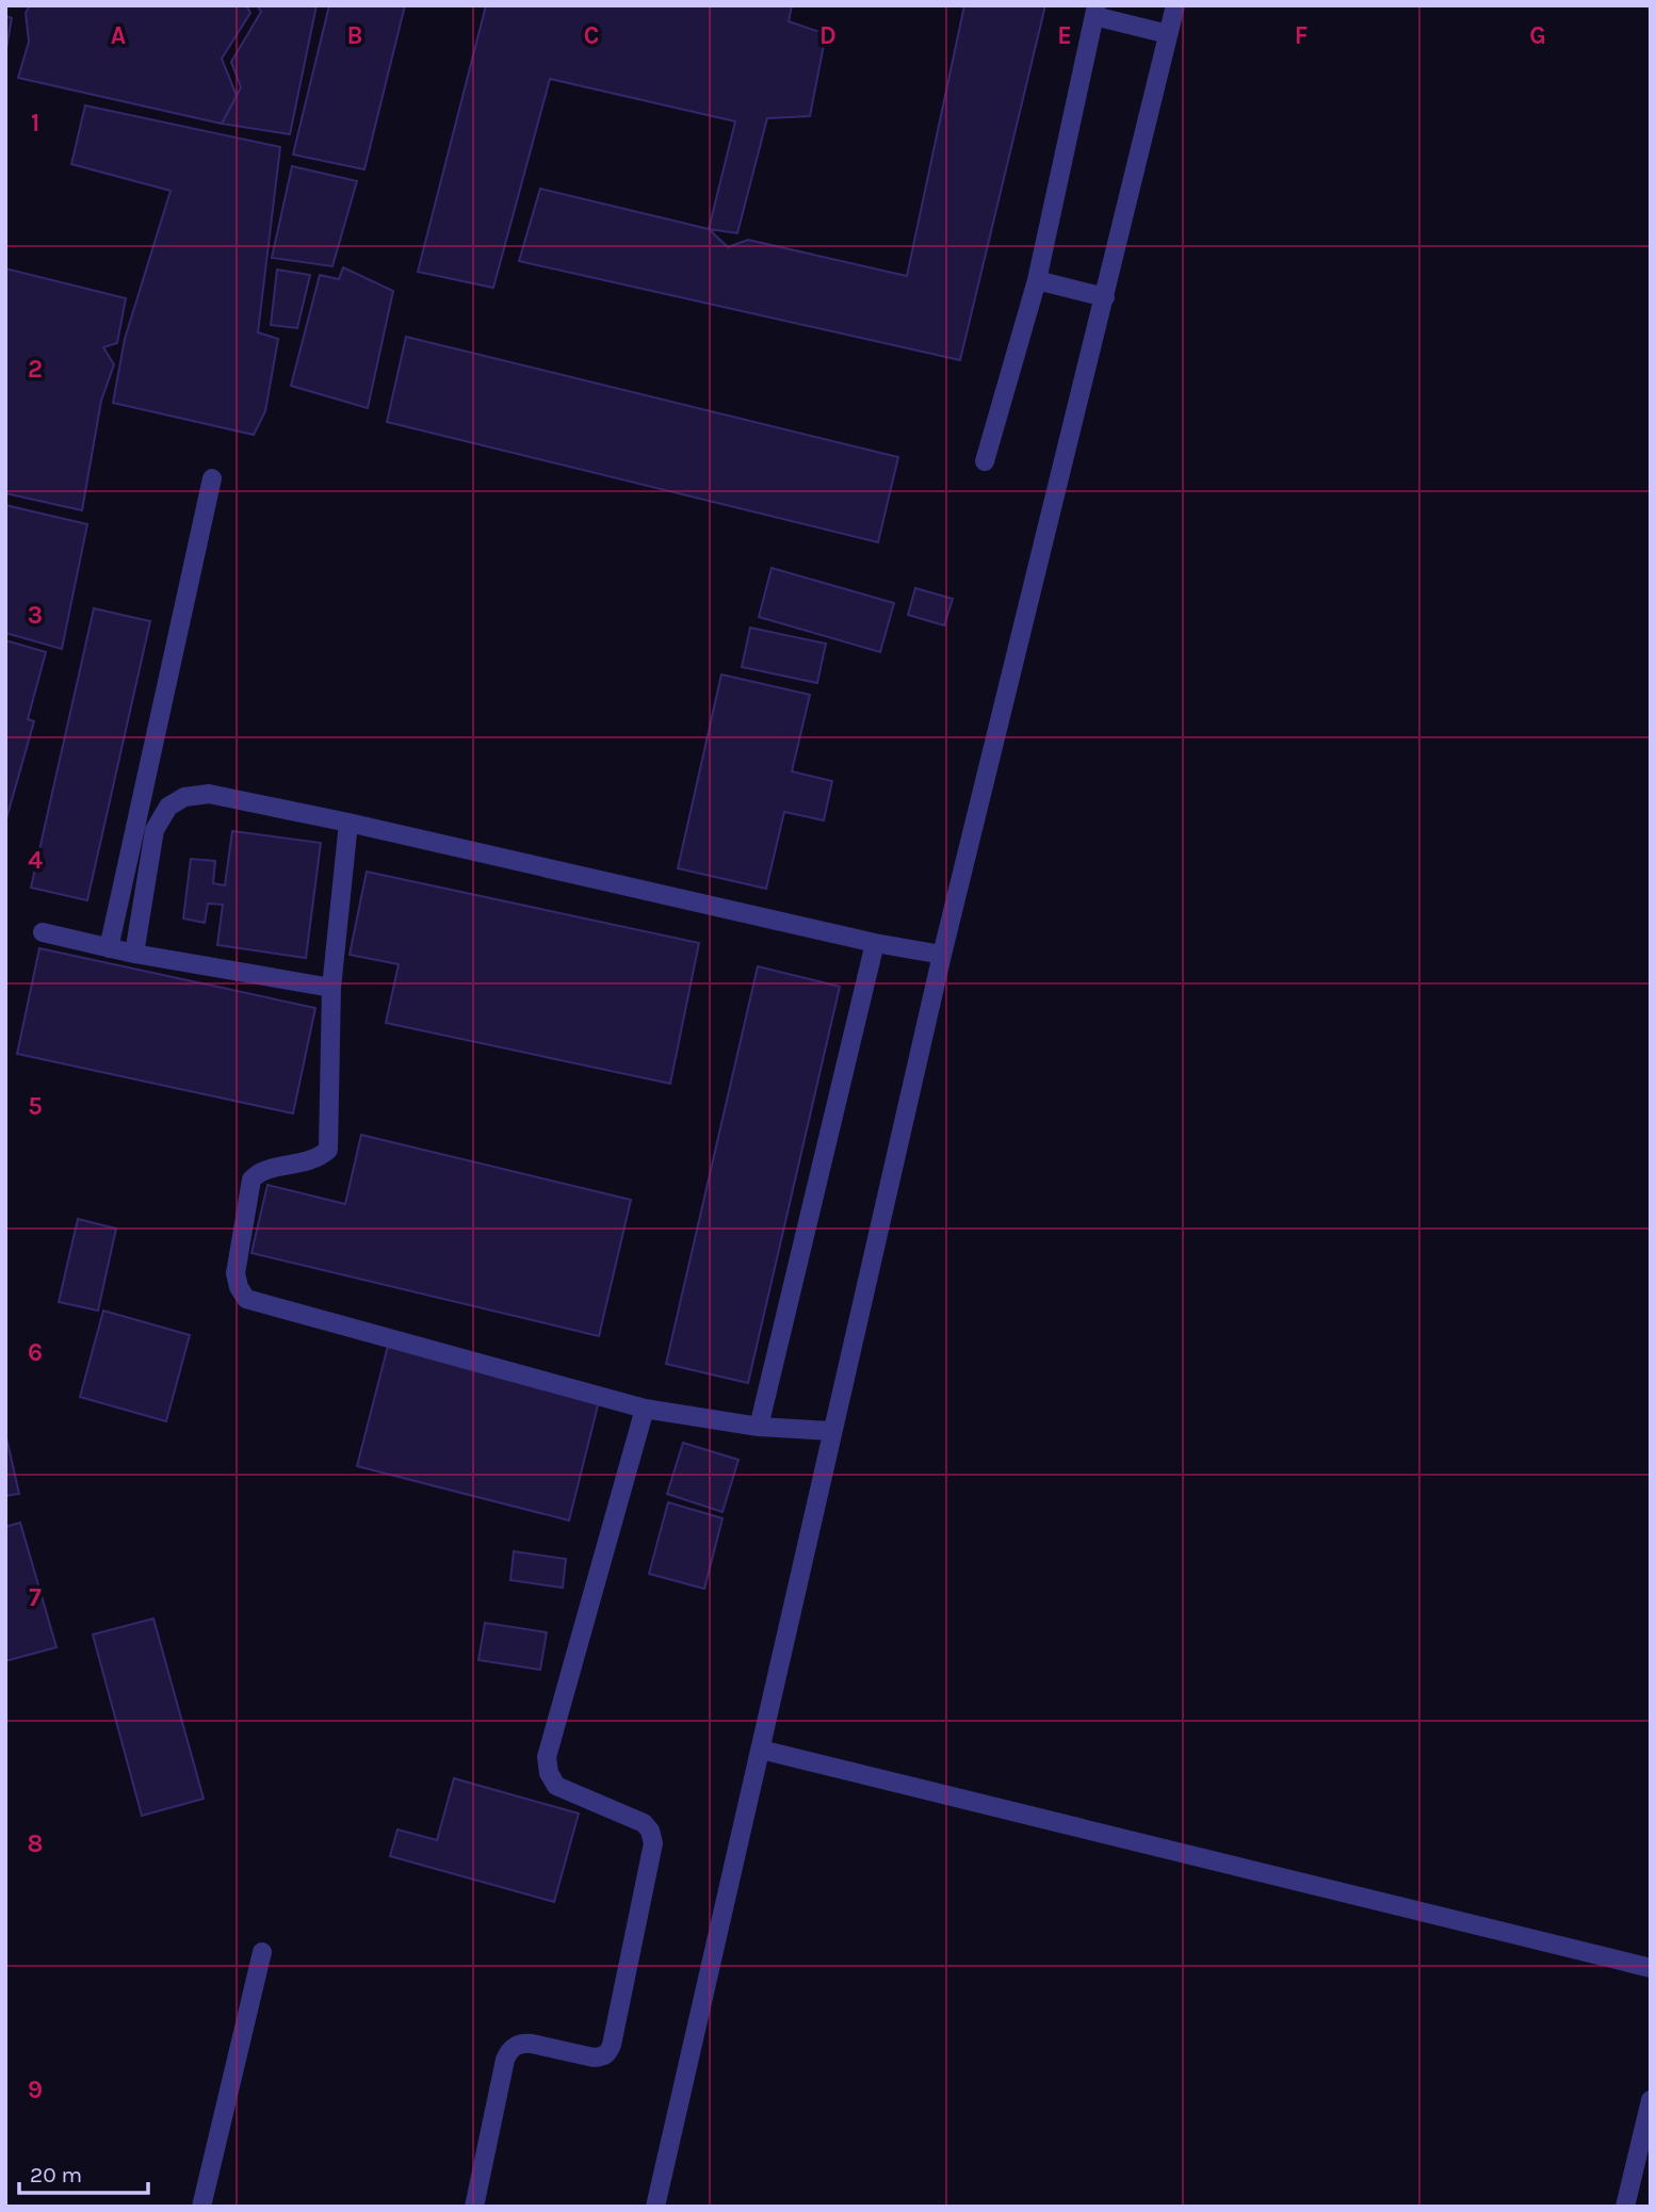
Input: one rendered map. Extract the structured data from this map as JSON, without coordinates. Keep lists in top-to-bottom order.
{
  "scale_bar": "20 m",
  "grid": {
    "columns": [
      "A",
      "B",
      "C",
      "D",
      "E",
      "F",
      "G"
    ],
    "rows": [
      "1",
      "2",
      "3",
      "4",
      "5",
      "6",
      "7",
      "8",
      "9"
    ]
  }
}
